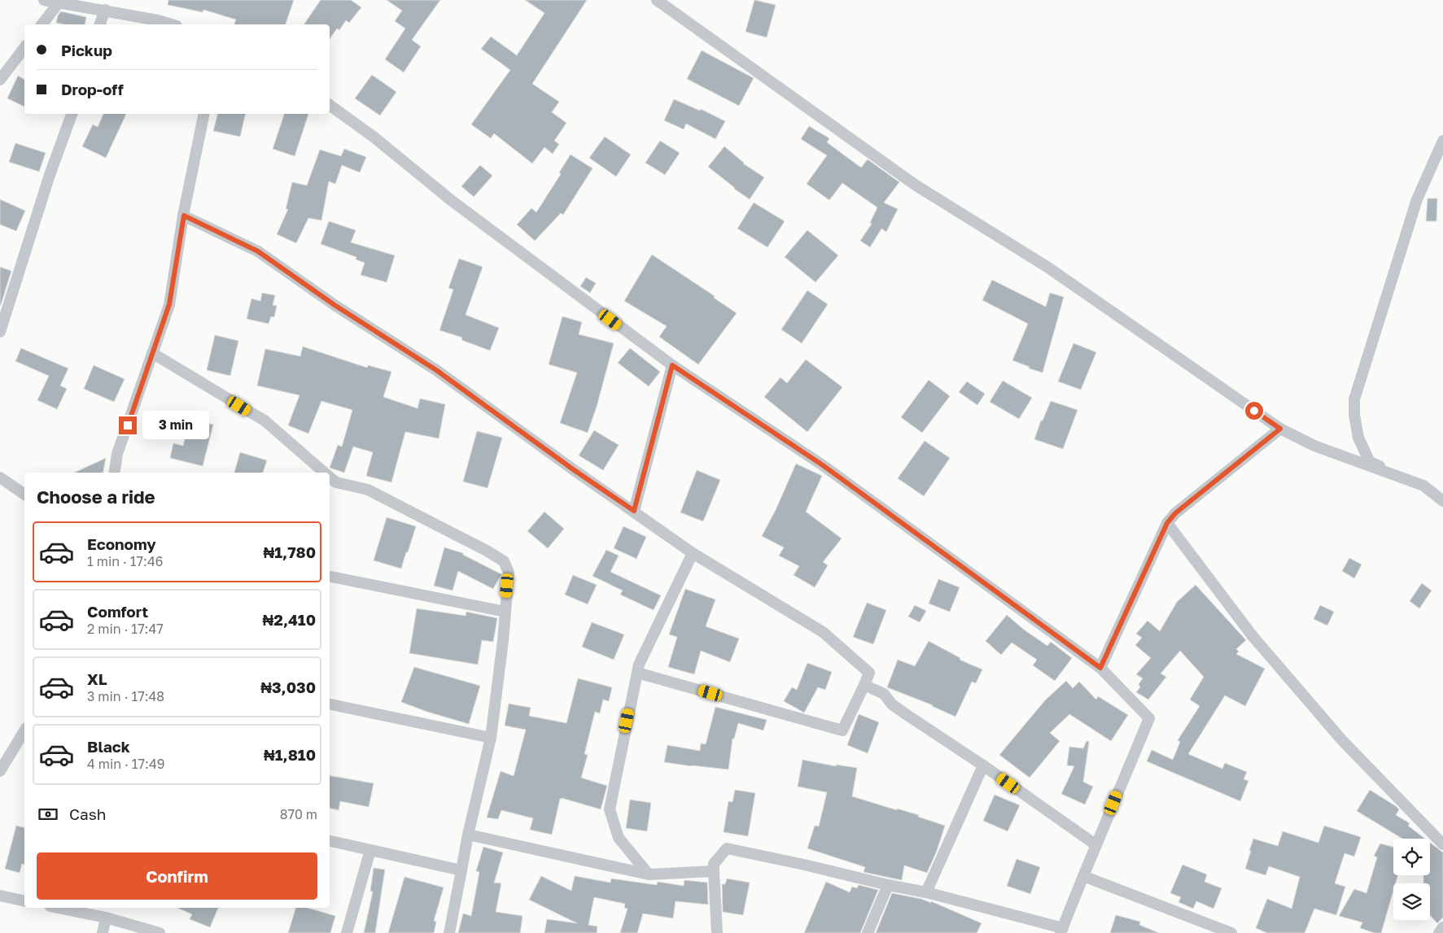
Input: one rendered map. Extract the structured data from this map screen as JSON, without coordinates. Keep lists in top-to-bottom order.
{
  "page": {
    "banner": ["Pickup", "Drop-off"],
    "bubble": "3 min",
    "heading": "Choose a ride",
    "list": [
      {
        "name": "Economy",
        "note": "1 min · 17:46",
        "value": "₦1,780"
      },
      {
        "name": "Comfort",
        "note": "2 min · 17:47",
        "value": "₦2,410"
      },
      {
        "name": "XL",
        "note": "3 min · 17:48",
        "value": "₦3,030"
      },
      {
        "name": "Black",
        "note": "4 min · 17:49",
        "value": "₦1,810"
      }
    ],
    "pay": ["Cash", "870 m"],
    "buttons": "Confirm"
  }
}
